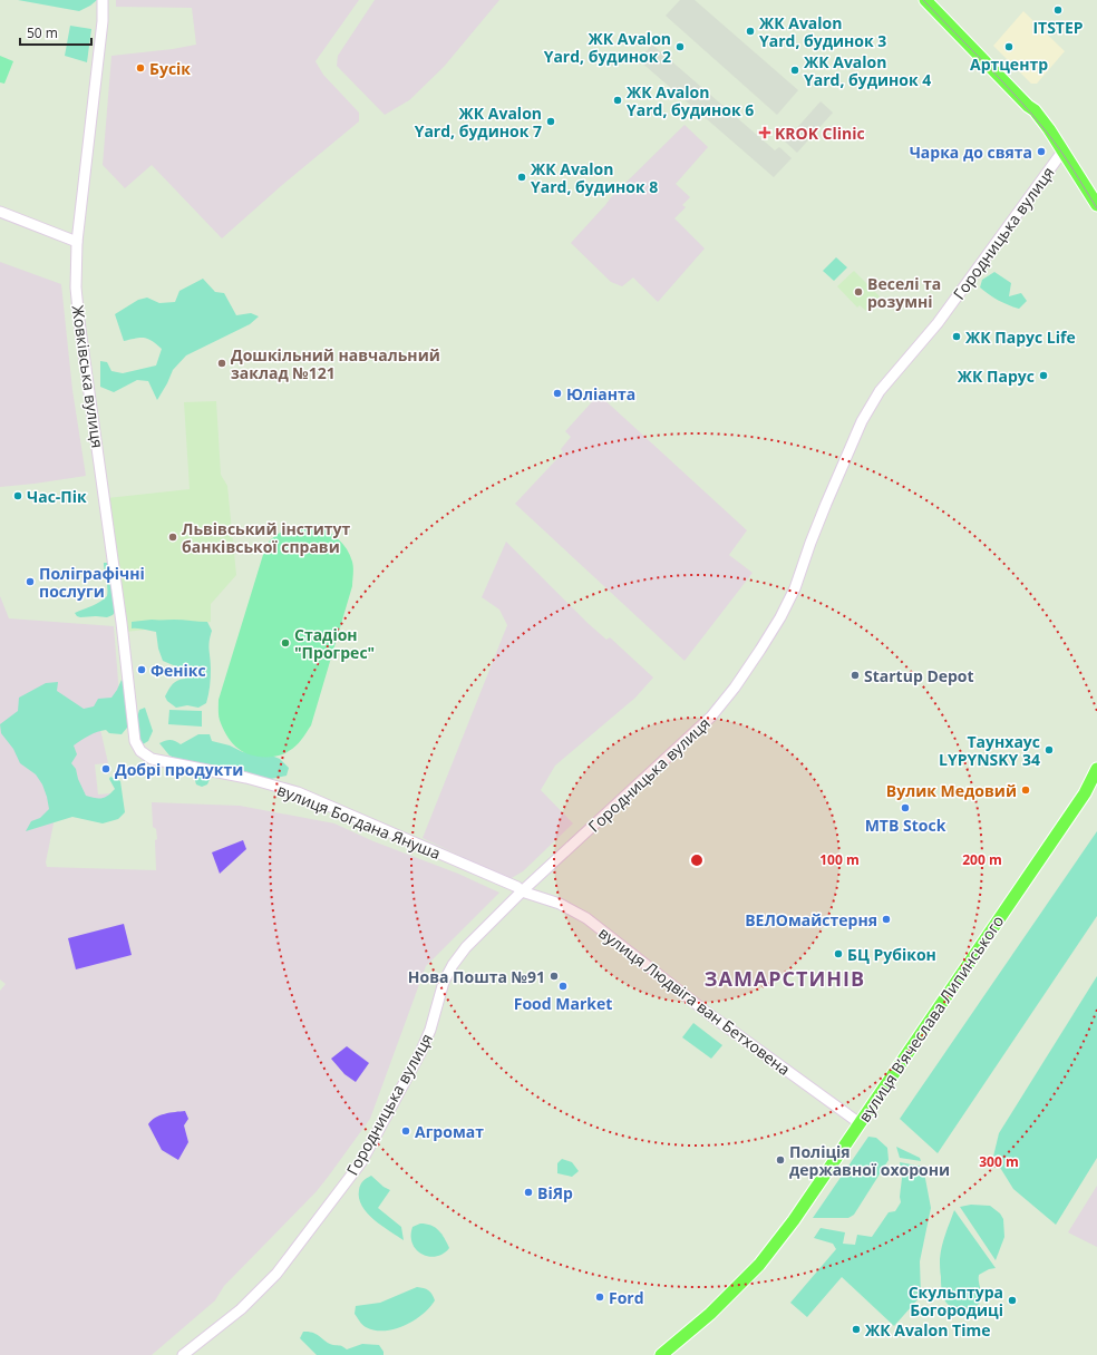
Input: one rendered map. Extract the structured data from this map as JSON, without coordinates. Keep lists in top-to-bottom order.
{
  "streets": {
    "main road": ["вулиця Вʼячеслава Липинського"],
    "street": [
      "Городницька вулиця",
      "Жовківська вулиця",
      "вулиця Богдана Януша",
      "вулиця Людвіга ван Бетховена"
    ]
  },
  "crossings": [
    ["Городницька вулиця", "вулиця Богдана Януша"],
    ["Городницька вулиця", "вулиця Людвіга ван Бетховена"],
    ["Жовківська вулиця", "вулиця Богдана Януша"],
    ["вулиця Богдана Януша", "вулиця Людвіга ван Бетховена"],
    ["вулиця Людвіга ван Бетховена", "вулиця Вʼячеслава Липинського"]
  ],
  "districts": ["ЗАМАРСТИНІВ"],
  "places": {
    "other": [
      "ITSTEP",
      "ЖК Avalon Yard, будинок 3",
      "ЖК Avalon Yard, будинок 2",
      "Артцентр",
      "Бусік",
      "ЖК Avalon Yard, будинок 4",
      "ЖК Avalon Yard, будинок 6",
      "ЖК Avalon Yard, будинок 7",
      "Чарка до свята",
      "ЖК Avalon Yard, будинок 8",
      "Веселі та розумні",
      "ЖК Парус Life",
      "Дошкільний навчальний заклад №121",
      "ЖК Парус",
      "Юліанта",
      "Час-Пік",
      "Львівський інститут банківської справи",
      "Поліграфічні послуги",
      "Стадіон \"Прогрес\"",
      "Фенікс",
      "Startup Depot",
      "Таунхаус LYPYNSKY 34",
      "Добрі продукти",
      "Вулик Медовий",
      "MTB Stock",
      "ВЕЛОмайстерня",
      "БЦ Рубікон",
      "Нова Пошта №91",
      "Food Market",
      "Агромат",
      "Поліція державної охорони",
      "ВіЯр",
      "Ford",
      "Скульптура Богородиці",
      "ЖК Avalon Time"
    ],
    "health": ["KROK Clinic"]
  },
  "scale_bar": "50 m",
  "rings": ["100 m", "200 m", "300 m"]
}
